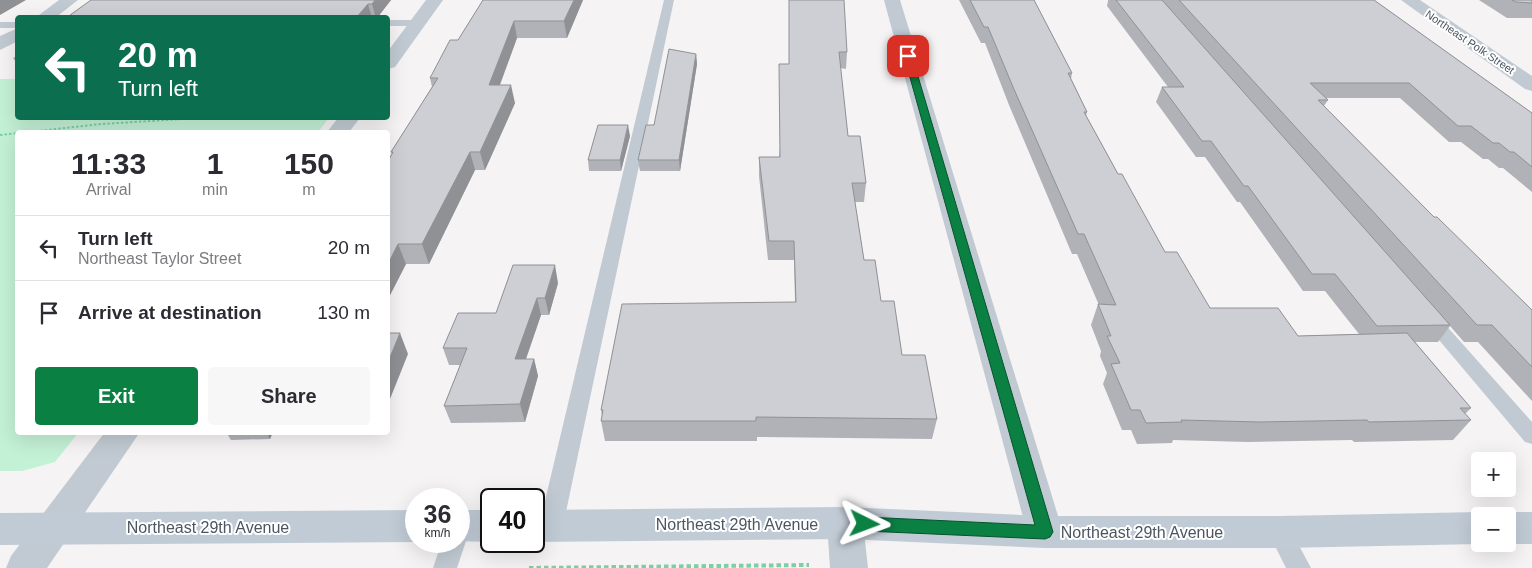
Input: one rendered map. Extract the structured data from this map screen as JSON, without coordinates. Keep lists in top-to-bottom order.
{
  "streets": {
    "street": ["Northeast Polk Street", "Northeast 29th Avenue"]
  },
  "page": {
    "turn": ["20 m", "Turn left"],
    "eta": [
      "11:33",
      "Arrival",
      "1",
      "min",
      "150",
      "m"
    ],
    "list": [
      {
        "name": "Turn left",
        "note": "Northeast Taylor Street",
        "value": "20 m"
      },
      {
        "name": "Arrive at destination",
        "value": "130 m"
      }
    ],
    "buttons": ["Exit", "Share"],
    "map_buttons": ["+", "−"],
    "speed": "36 km/h",
    "limit": "40"
  }
}
